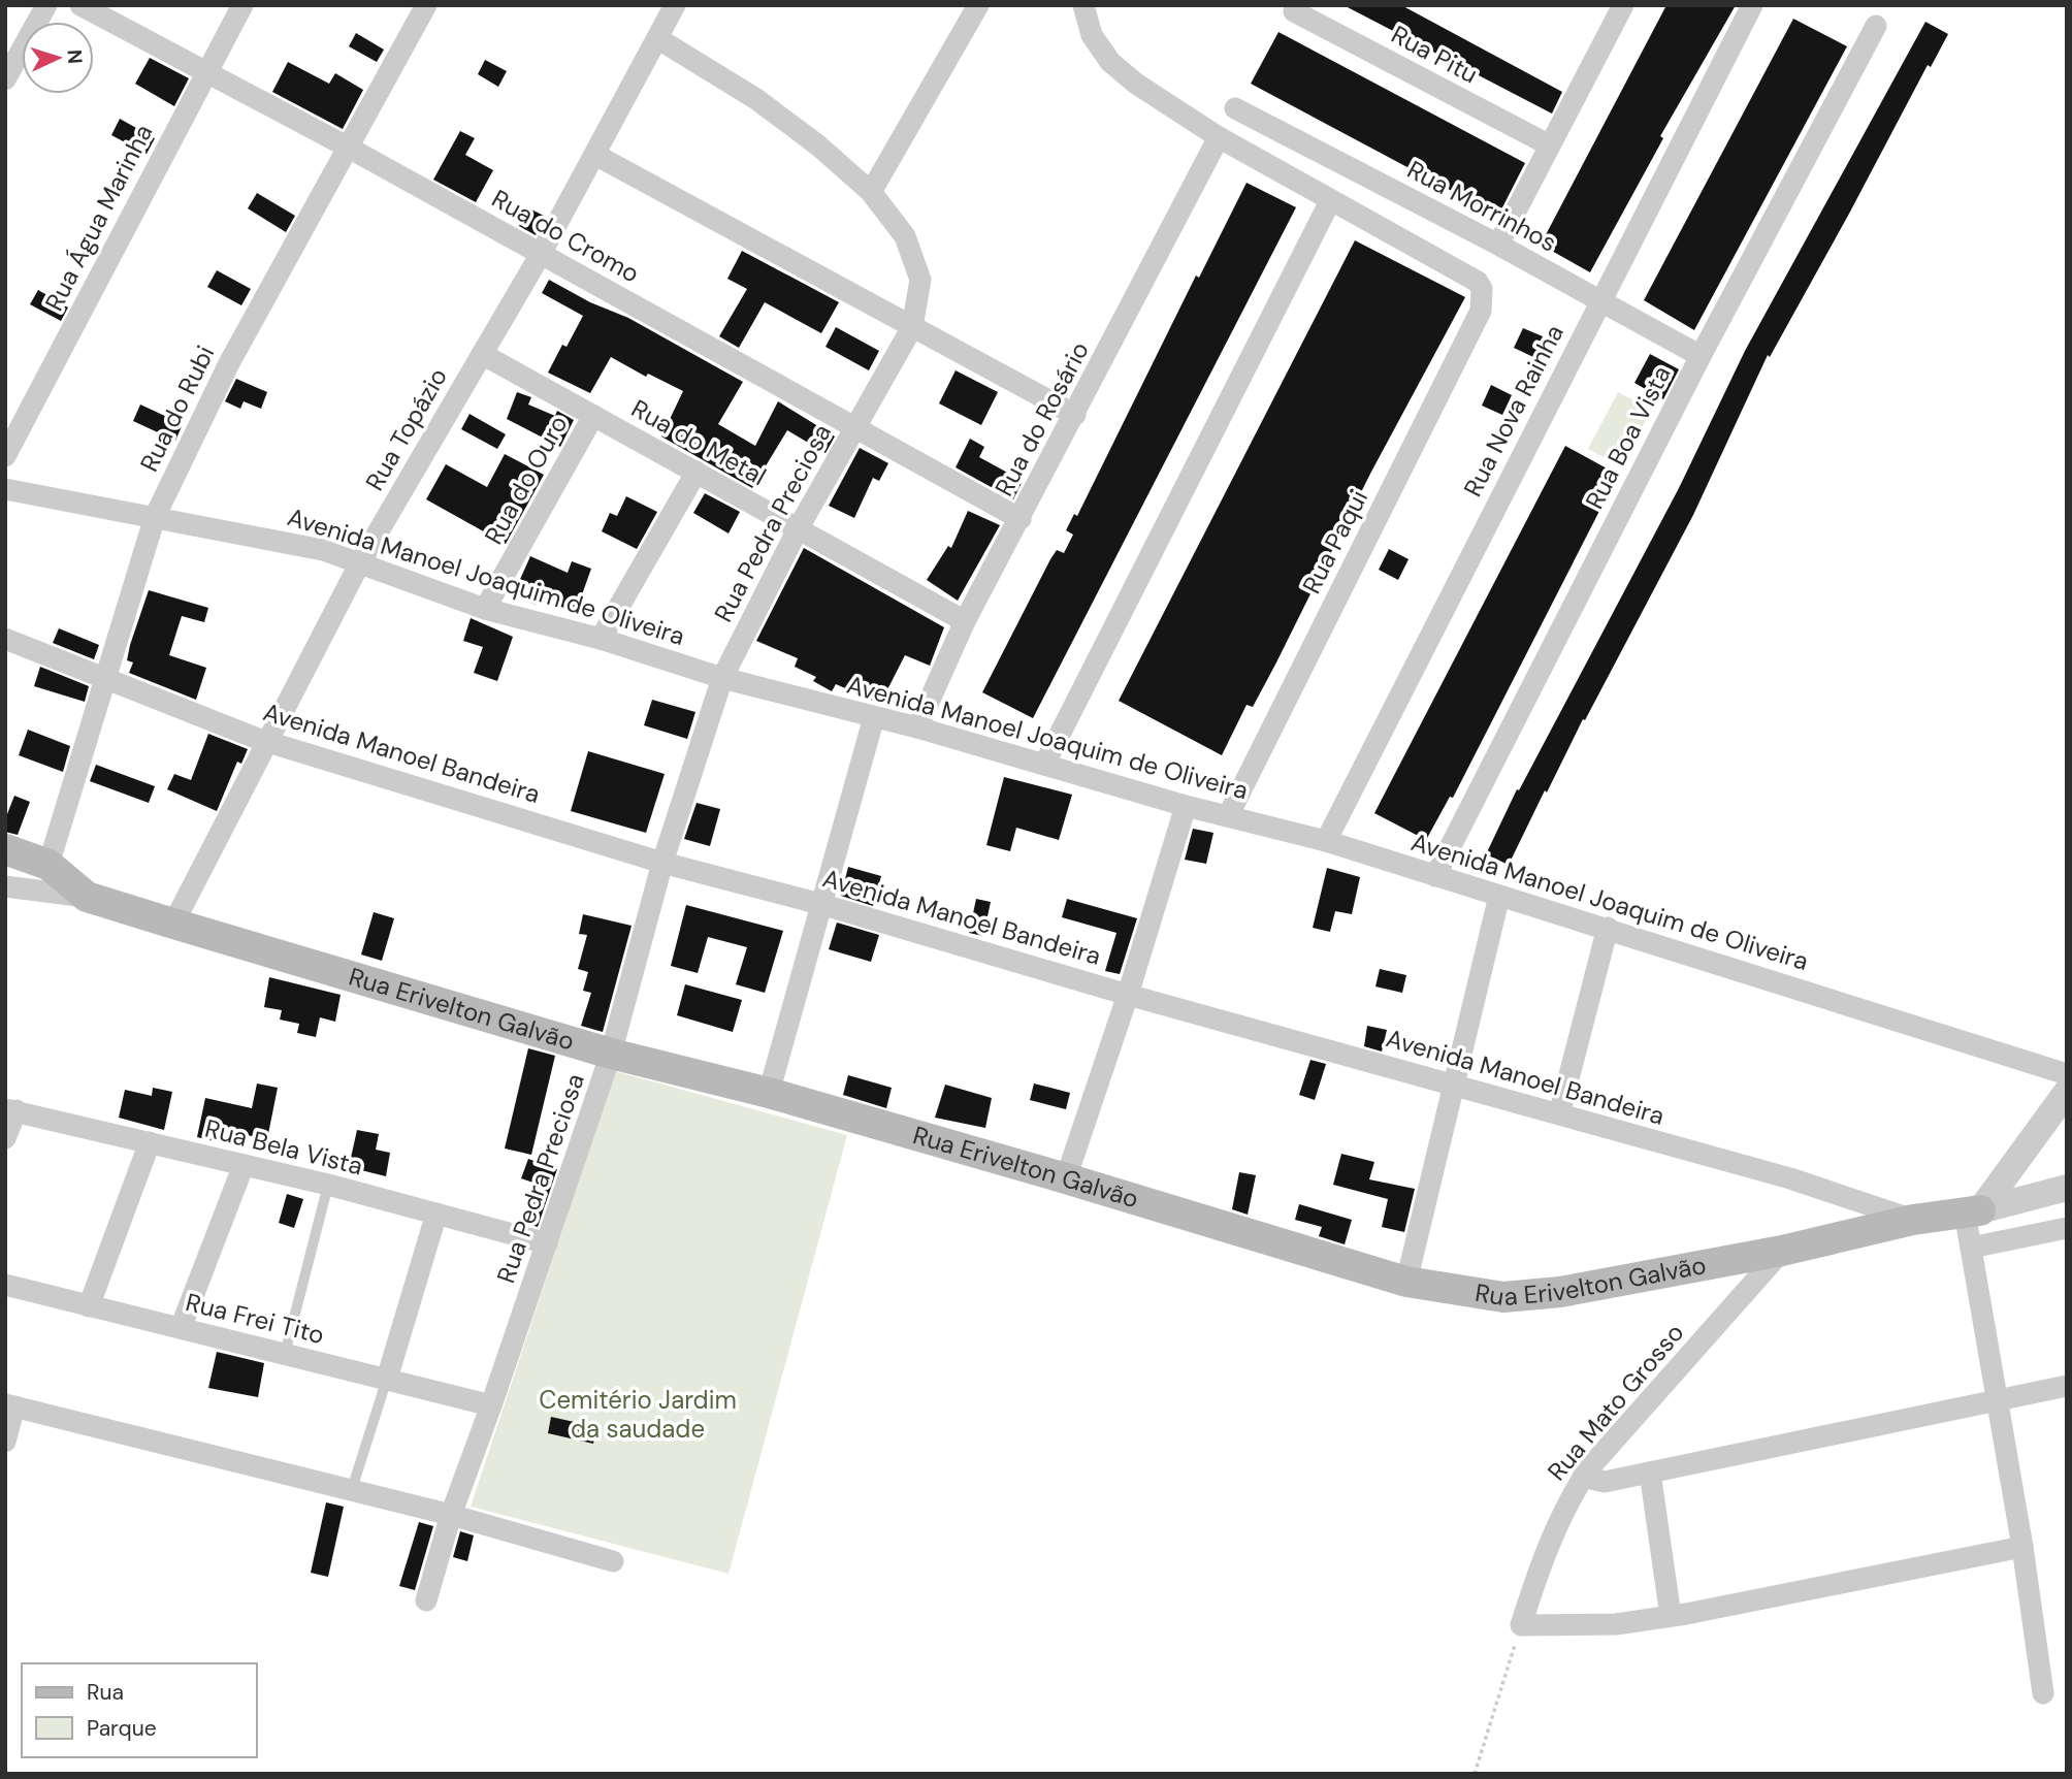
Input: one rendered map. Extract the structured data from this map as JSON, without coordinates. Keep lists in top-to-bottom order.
{
  "streets": {
    "main road": ["Rua Erivelton Galvão"],
    "street": [
      "Rua Pitu",
      "Rua Morrinhos",
      "Rua Água Marinha",
      "Rua do Cromo",
      "Rua do Rubi",
      "Rua Nova Rainha",
      "Rua do Rosário",
      "Rua Topázio",
      "Rua Boa Vista",
      "Rua do Metal",
      "Rua do Ouro",
      "Rua Pedra Preciosa",
      "Rua Paqui",
      "Avenida Manoel Joaquim de Oliveira",
      "Avenida Manoel Bandeira",
      "Rua Bela Vista",
      "Rua Frei Tito",
      "Rua Mato Grosso"
    ]
  },
  "crossings": [
    ["Rua Morrinhos", "Rua Nova Rainha"],
    ["Rua Morrinhos", "Rua Boa Vista"],
    ["Rua Água Marinha", "Rua do Cromo"],
    ["Rua do Cromo", "Rua do Rubi"],
    ["Rua do Cromo", "Rua do Rosário"],
    ["Rua do Cromo", "Rua Topázio"],
    ["Rua do Cromo", "Rua Pedra Preciosa"],
    ["Rua do Rubi", "Avenida Manoel Joaquim de Oliveira"],
    ["Rua do Rubi", "Avenida Manoel Bandeira"],
    ["Rua do Rubi", "Rua Erivelton Galvão"],
    ["Rua Nova Rainha", "Avenida Manoel Joaquim de Oliveira"],
    ["Rua do Rosário", "Rua do Metal"],
    ["Rua do Rosário", "Avenida Manoel Joaquim de Oliveira"],
    ["Rua Topázio", "Rua do Metal"],
    ["Rua Topázio", "Avenida Manoel Joaquim de Oliveira"],
    ["Rua Topázio", "Avenida Manoel Bandeira"],
    ["Rua Topázio", "Rua Erivelton Galvão"],
    ["Rua Boa Vista", "Avenida Manoel Joaquim de Oliveira"],
    ["Rua do Metal", "Rua do Ouro"],
    ["Rua do Metal", "Rua Pedra Preciosa"],
    ["Rua do Ouro", "Avenida Manoel Joaquim de Oliveira"],
    ["Rua Pedra Preciosa", "Avenida Manoel Joaquim de Oliveira"],
    ["Rua Pedra Preciosa", "Avenida Manoel Bandeira"],
    ["Rua Pedra Preciosa", "Rua Erivelton Galvão"],
    ["Rua Pedra Preciosa", "Rua Bela Vista"],
    ["Rua Pedra Preciosa", "Rua Frei Tito"],
    ["Rua Paqui", "Avenida Manoel Joaquim de Oliveira"],
    ["Avenida Manoel Bandeira", "Rua Erivelton Galvão"],
    ["Rua Erivelton Galvão", "Rua Mato Grosso"]
  ],
  "parks": ["Cemitério Jardim da saudade"],
  "legend": ["Rua", "Parque"],
  "north": "right"
}
